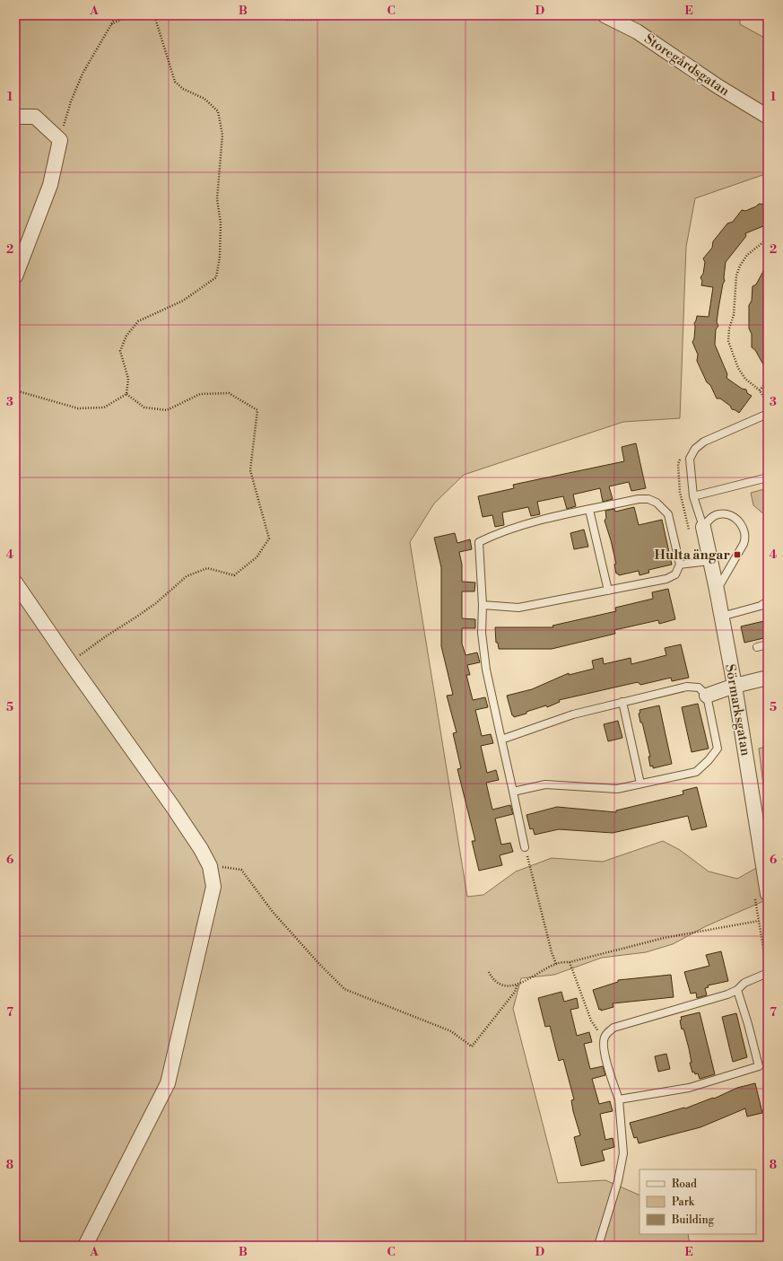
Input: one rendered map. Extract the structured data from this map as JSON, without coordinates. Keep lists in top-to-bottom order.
{
  "streets": {
    "street": ["Storegårdsgatan", "Sörmarksgatan"]
  },
  "places": {
    "transit": ["Hulta ängar"]
  },
  "legend": ["Road", "Park", "Building"],
  "grid": {
    "columns": [
      "A",
      "B",
      "C",
      "D",
      "E"
    ],
    "rows": [
      "1",
      "2",
      "3",
      "4",
      "5",
      "6",
      "7",
      "8"
    ]
  }
}
